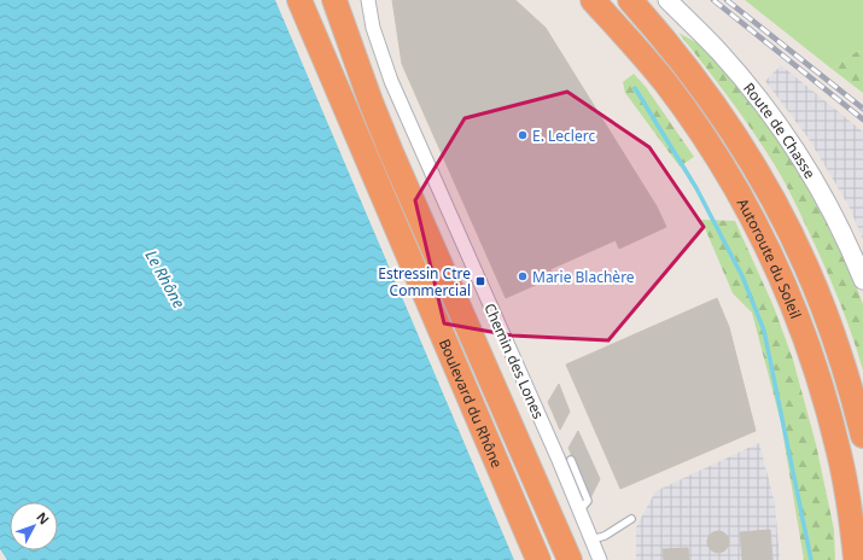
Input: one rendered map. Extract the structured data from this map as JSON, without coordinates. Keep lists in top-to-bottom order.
{
  "streets": {
    "highway": ["Autoroute du Soleil", "Boulevard du Rhône"],
    "main road": ["Route de Chasse"],
    "street": ["Chemin des Lones"]
  },
  "water": ["Le Rhône"],
  "places": {
    "other": ["E. Leclerc", "Marie Blachère"],
    "transit": ["Estressin Ctre Commercial"]
  },
  "north": "top right"
}
